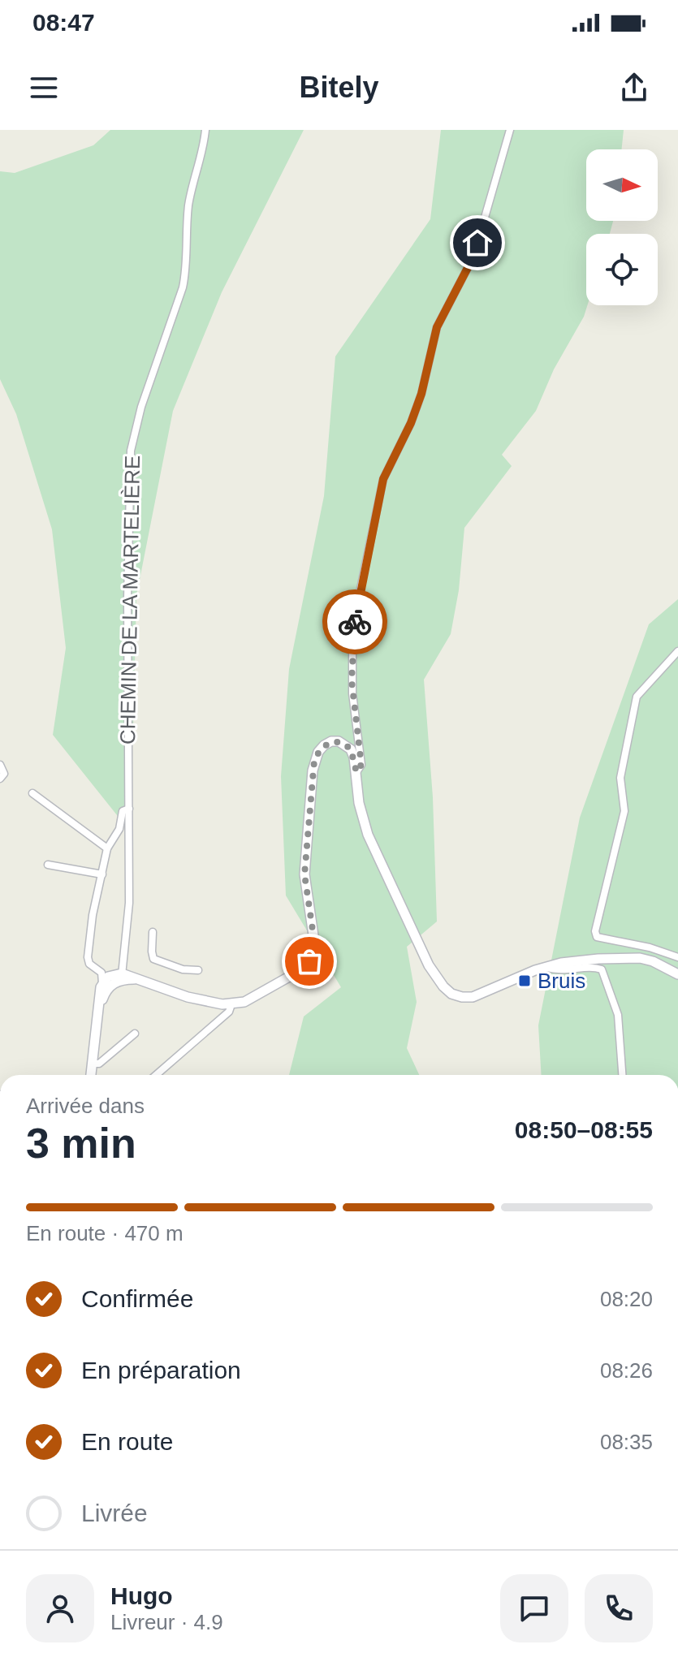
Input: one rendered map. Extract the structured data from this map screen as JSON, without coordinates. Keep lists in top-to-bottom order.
{
  "streets": {
    "street": ["CHEMIN DE LA MARTELIÈRE"]
  },
  "places": {
    "transit": ["Bruis"]
  },
  "north": "right",
  "page": {
    "status": "08:47",
    "header": "Bitely",
    "heading": ["3 min", "Arrivée dans", "08:50–08:55"],
    "panel": ["Hugo", "Livreur · 4.9"],
    "bar": "En route · 470 m",
    "list": [
      ["Confirmée", "08:20"],
      ["En préparation", "08:26"],
      ["En route", "08:35"],
      "Livrée"
    ]
  }
}
